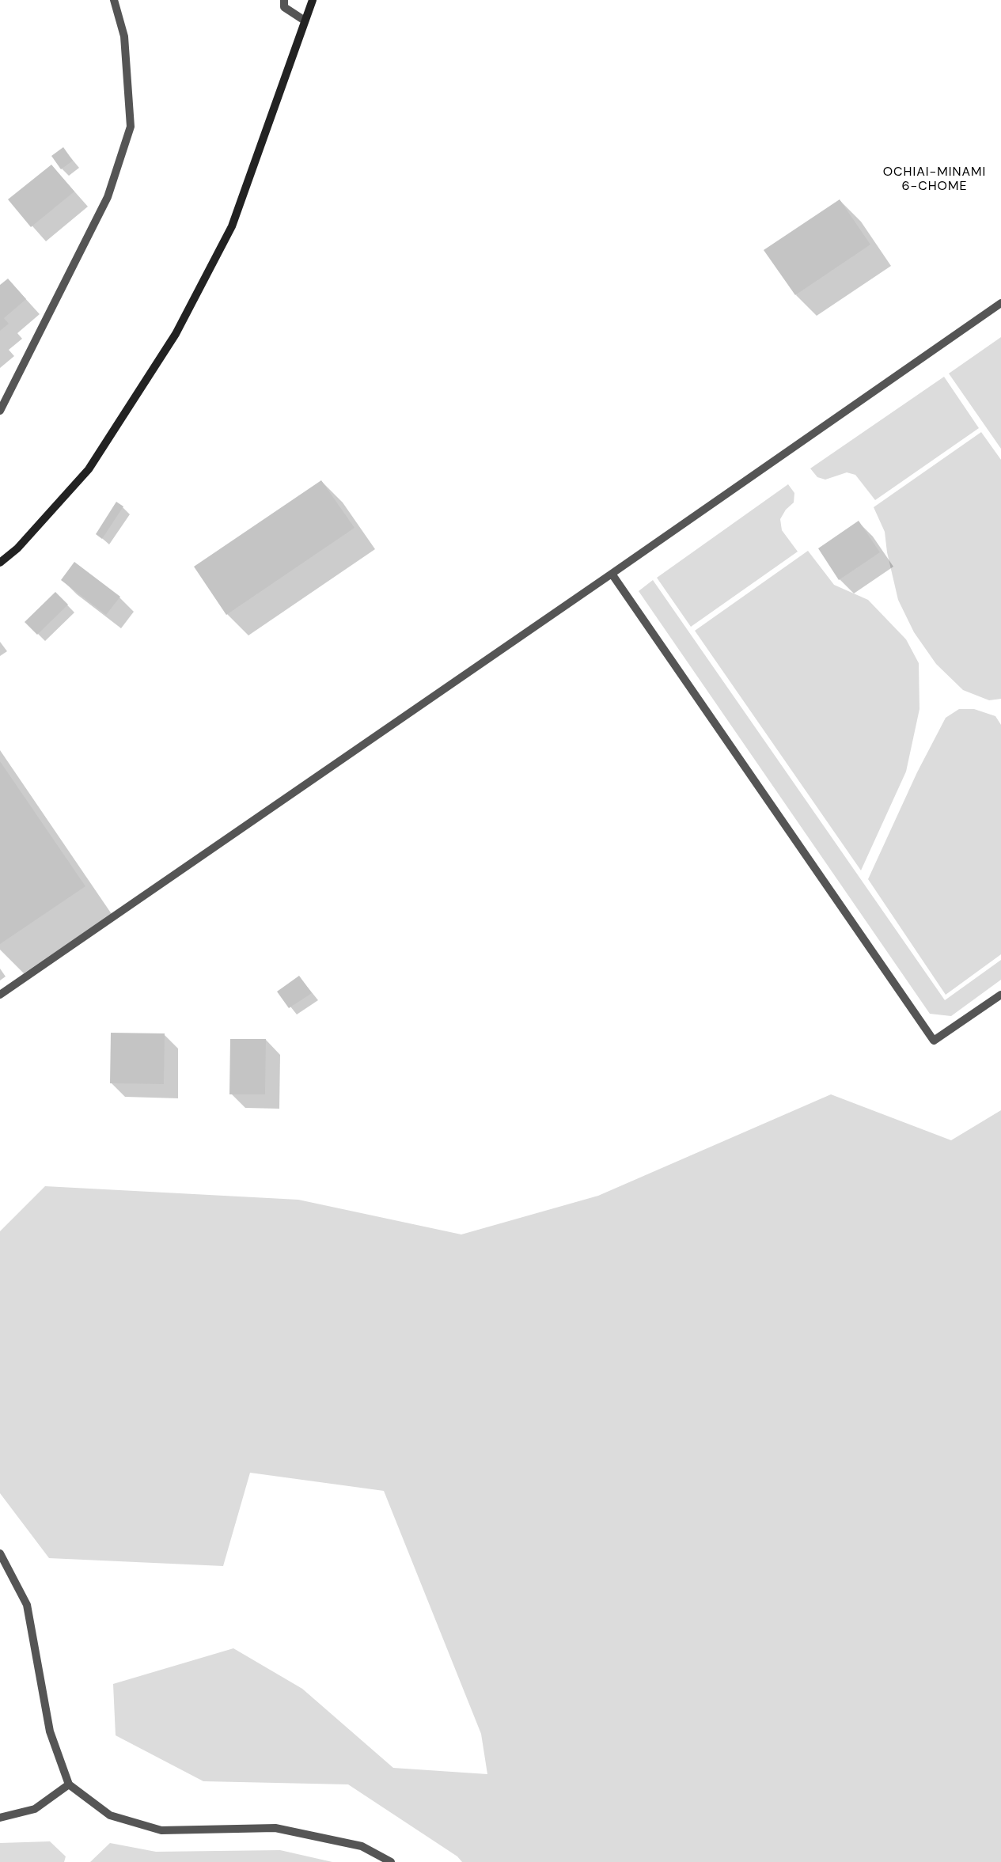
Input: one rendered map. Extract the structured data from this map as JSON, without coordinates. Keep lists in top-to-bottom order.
{
  "districts": ["OCHIAI-MINAMI 6-CHOME"]
}
